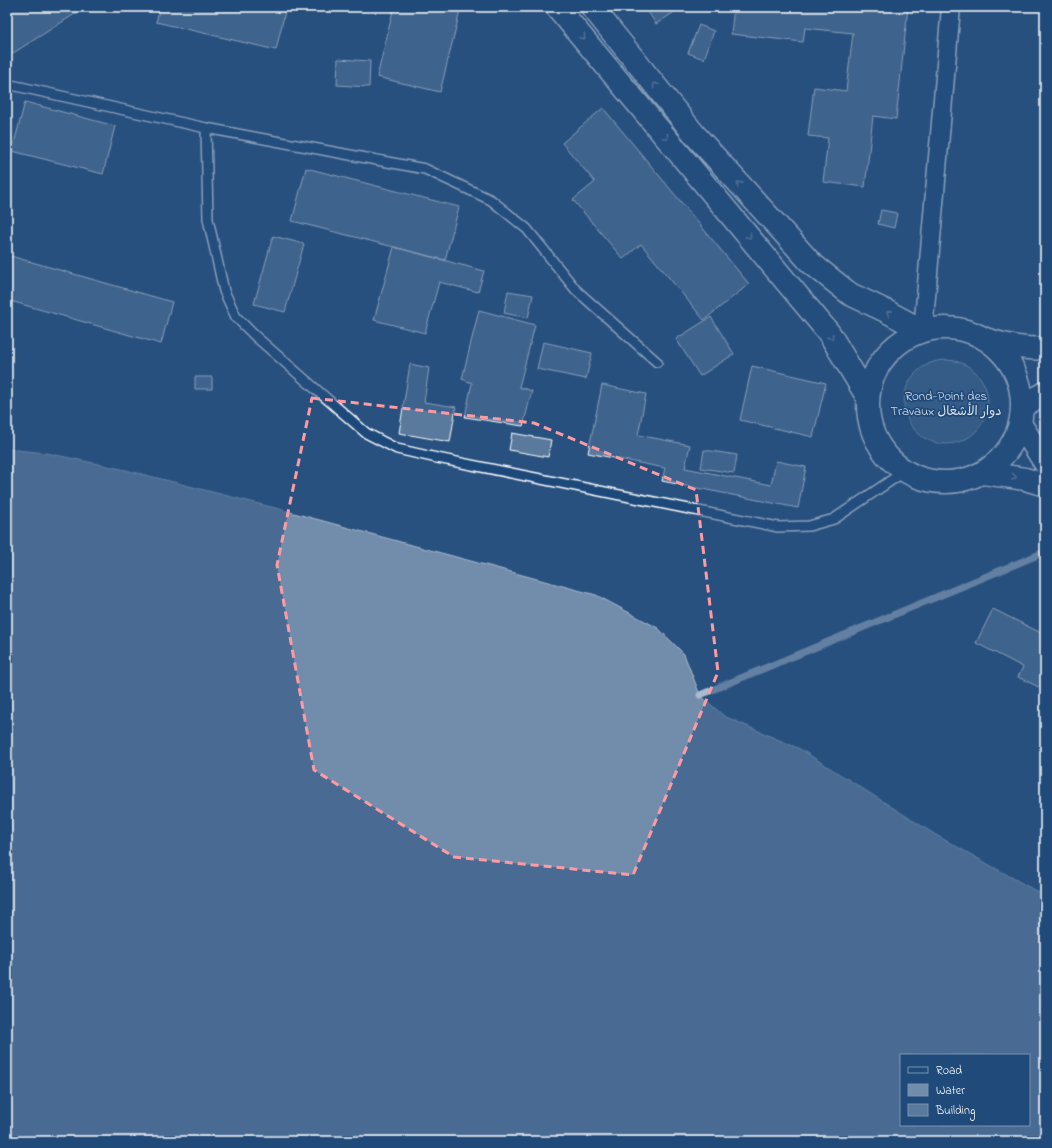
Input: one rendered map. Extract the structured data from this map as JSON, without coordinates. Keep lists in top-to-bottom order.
{
  "parks": ["Rond-Point des Travaux دوار الأشغال"],
  "legend": ["Road", "Water", "Building"]
}
